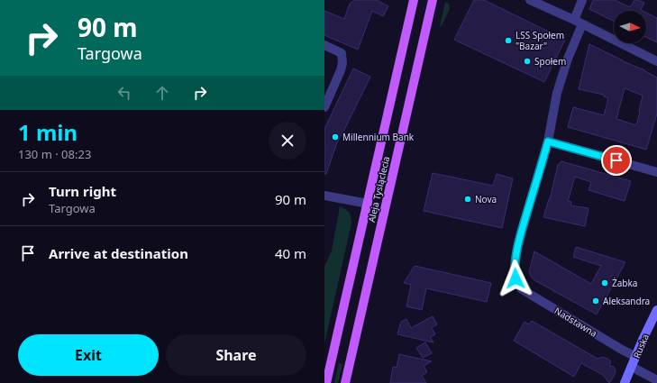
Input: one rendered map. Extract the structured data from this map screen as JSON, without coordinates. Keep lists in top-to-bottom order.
{
  "streets": {
    "main road": ["Aleja Tysiąclecia"],
    "street": ["Nadstawna", "Ruska"]
  },
  "crossings": [
    ["Nadstawna", "Ruska"]
  ],
  "places": [
    "LSS Społem \"Bazar\"",
    "Społem",
    "Millennium Bank",
    "Nova",
    "Żabka",
    "Aleksandra"
  ],
  "north": "right",
  "page": {
    "turn": ["90 m", "Targowa"],
    "heading": ["1 min", "130 m · 08:23"],
    "list": [
      {
        "name": "Turn right",
        "note": "Targowa",
        "value": "90 m"
      },
      {
        "name": "Arrive at destination",
        "value": "40 m"
      }
    ],
    "buttons": ["Exit", "Share"]
  }
}
